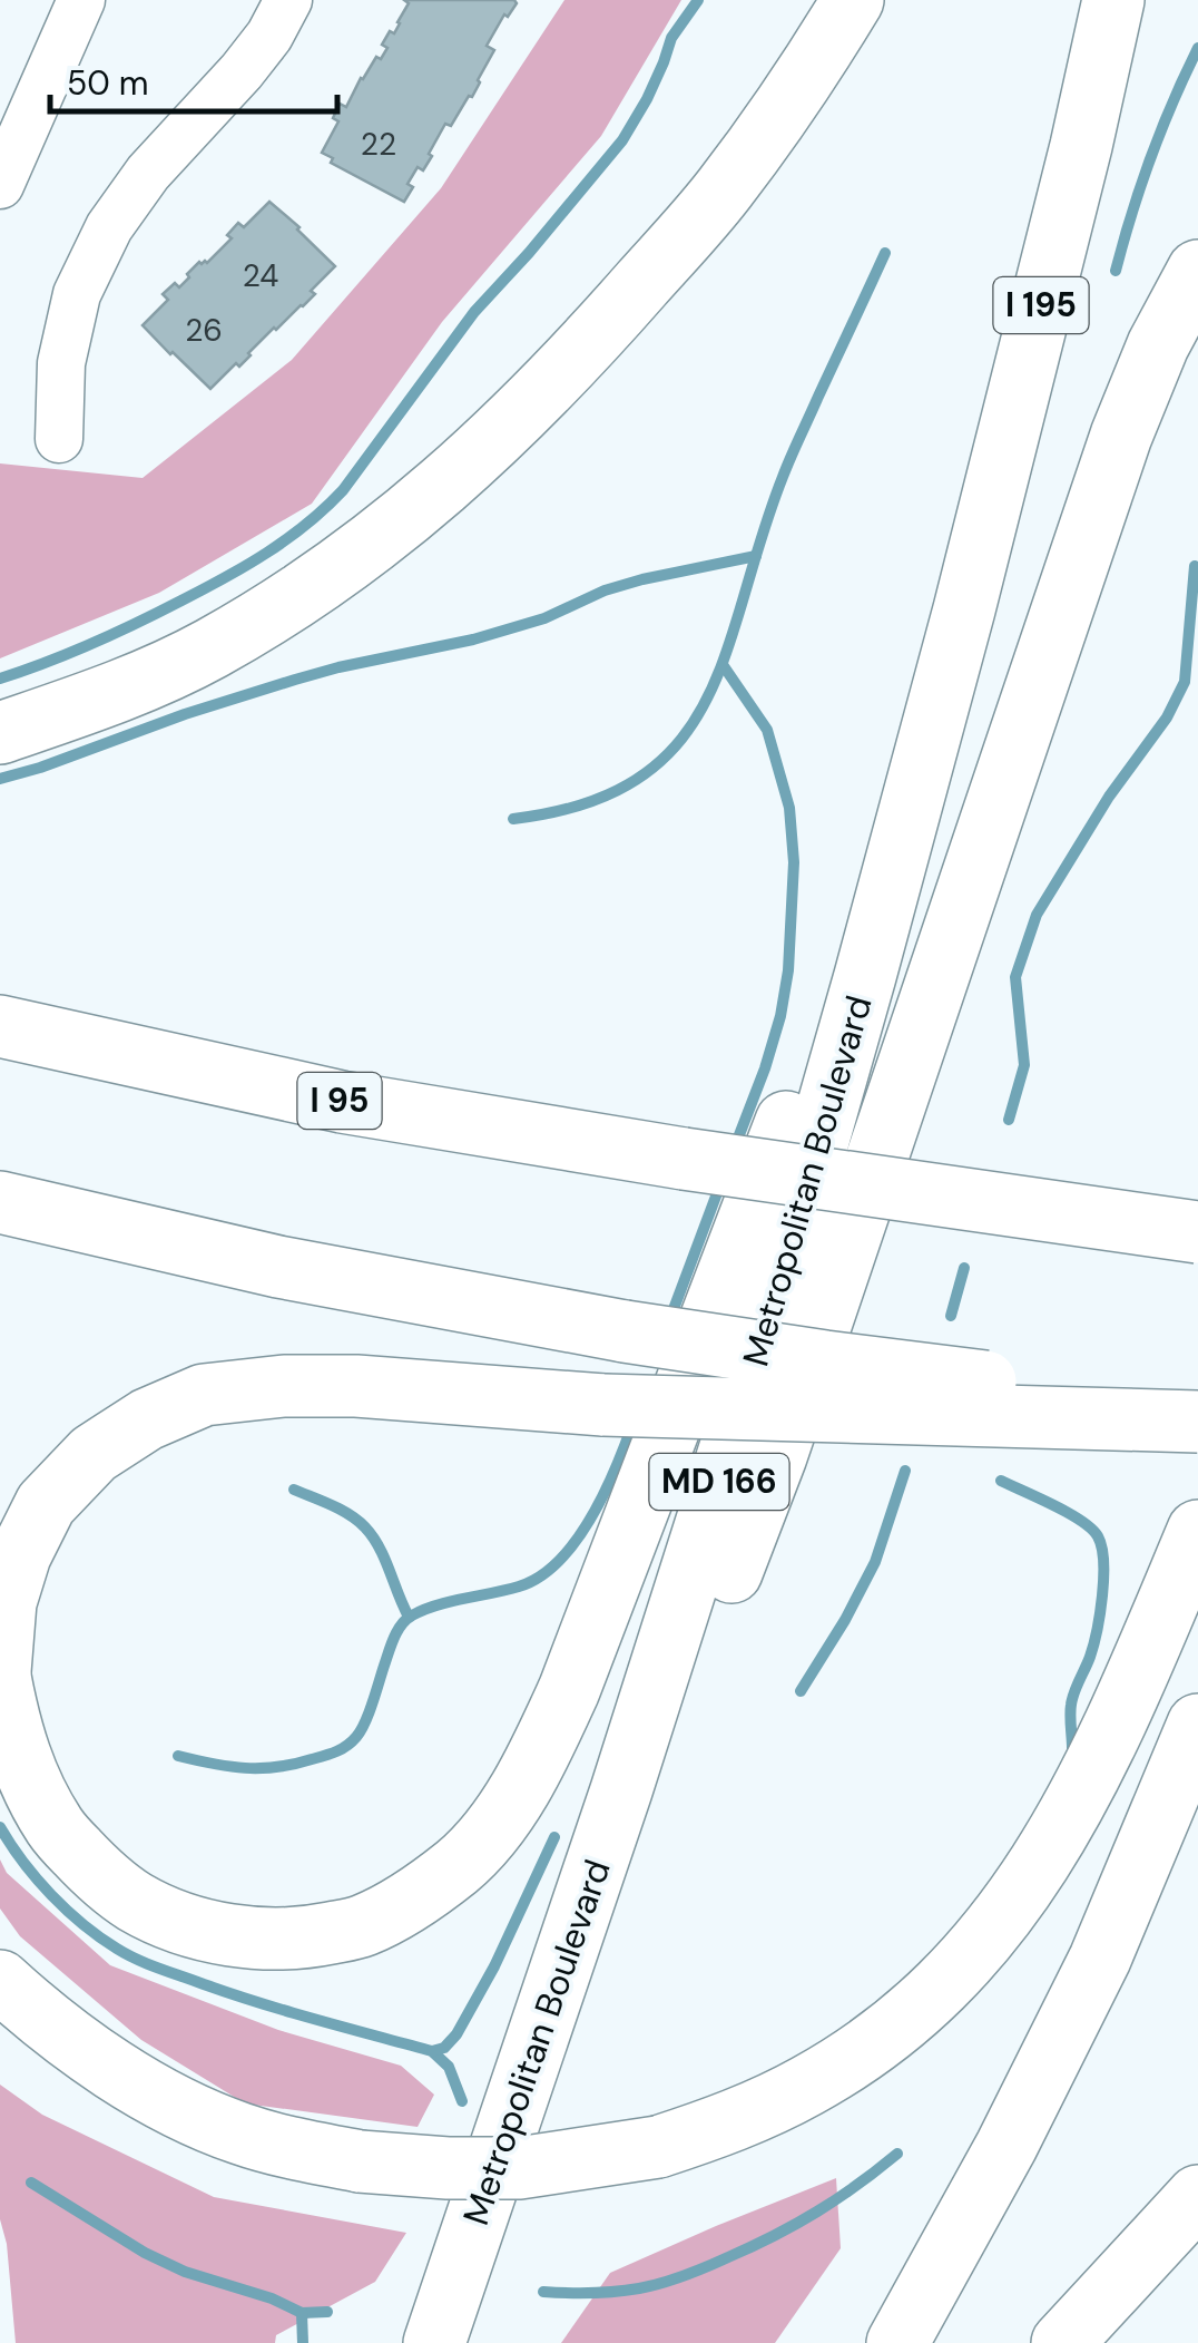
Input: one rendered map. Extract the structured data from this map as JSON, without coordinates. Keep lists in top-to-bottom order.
{
  "streets": {
    "highway": [
      "I 195",
      "I 95",
      "Metropolitan Boulevard",
      "MD 166"
    ]
  },
  "house_numbers": ["22", "24", "26"],
  "scale_bar": "50 m"
}
